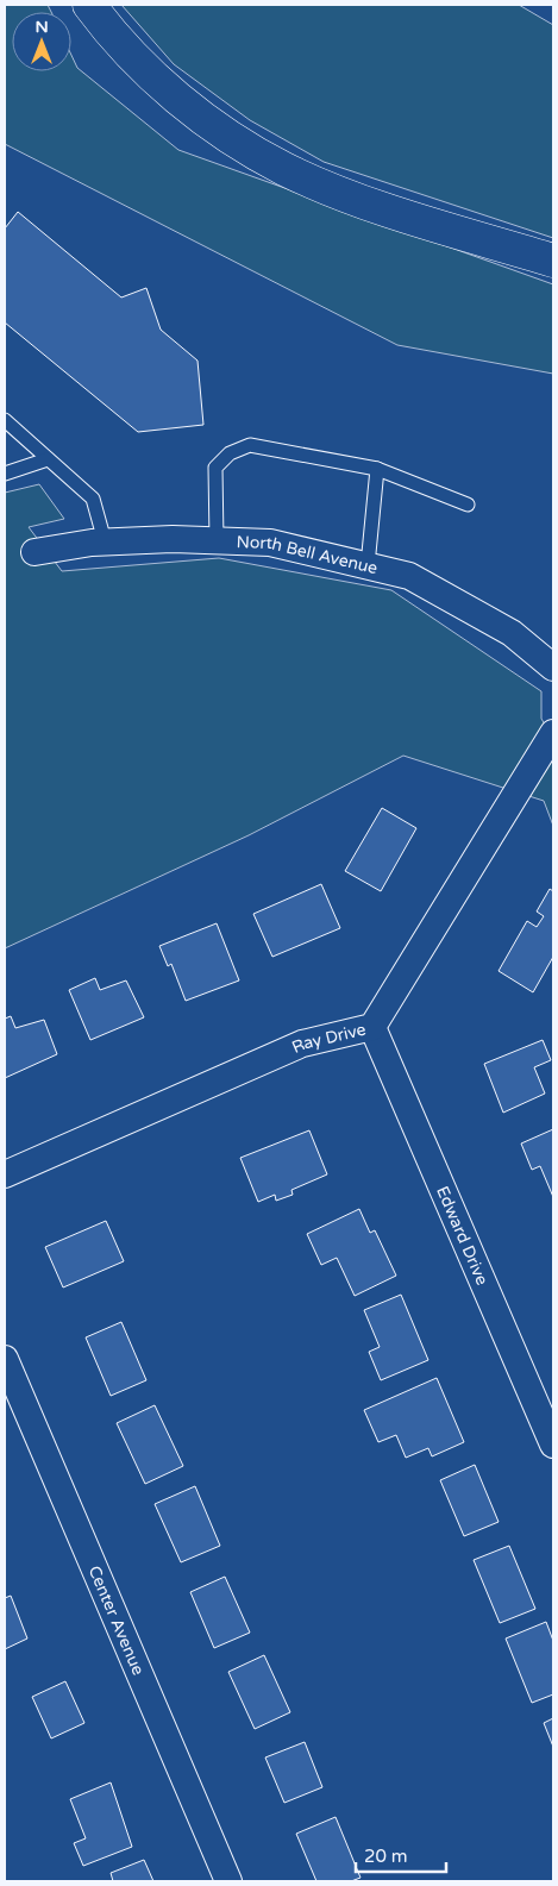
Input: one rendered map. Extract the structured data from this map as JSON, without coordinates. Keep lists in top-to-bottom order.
{
  "streets": {
    "street": [
      "North Bell Avenue",
      "Ray Drive",
      "Edward Drive",
      "Center Avenue"
    ]
  },
  "crossings": [
    ["Ray Drive", "Edward Drive"]
  ],
  "scale_bar": "20 m",
  "north": "top"
}
